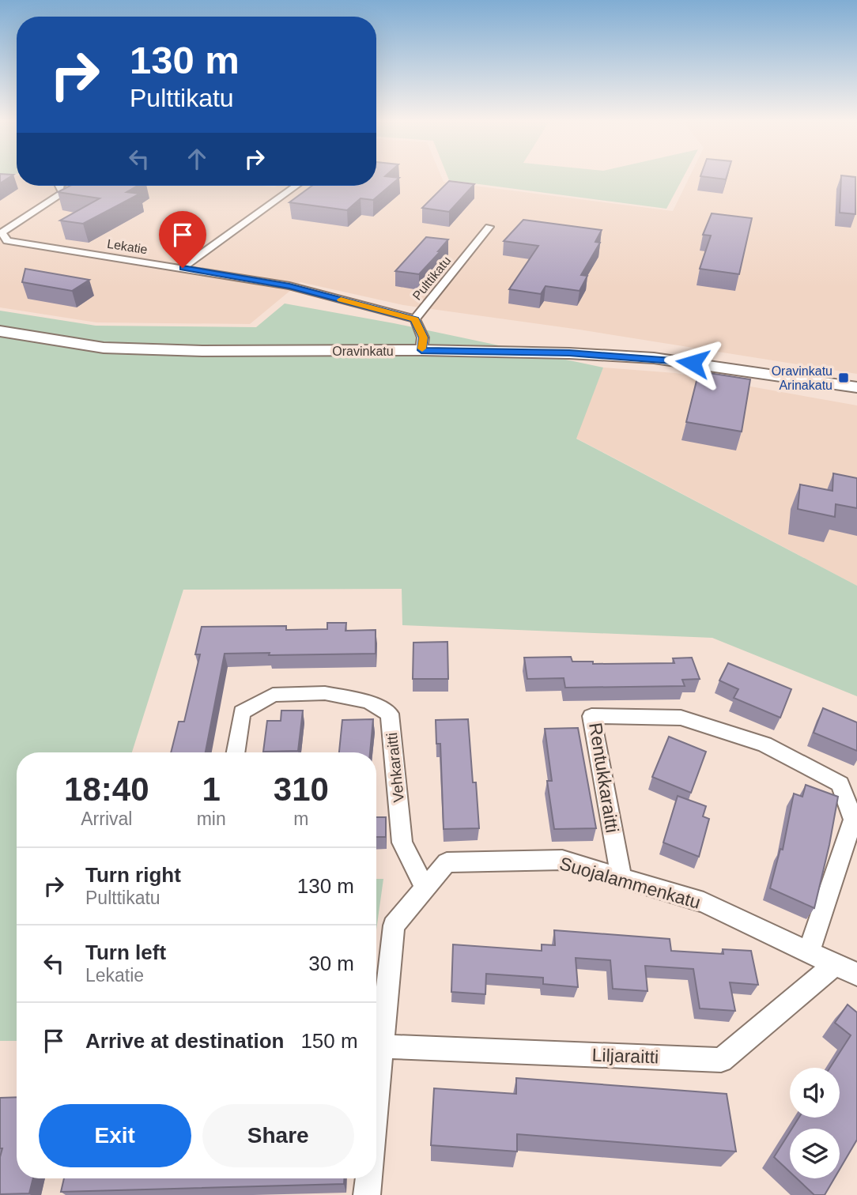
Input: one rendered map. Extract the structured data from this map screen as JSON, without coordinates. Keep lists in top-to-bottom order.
{
  "streets": {
    "street": [
      "Lekatie",
      "Pulttikatu",
      "Oravinkatu",
      "Vehkaraitti",
      "Rentukkaraitti",
      "Suojalammenkatu",
      "Liljaraitti"
    ]
  },
  "crossings": [
    ["Lekatie", "Pulttikatu"],
    ["Pulttikatu", "Oravinkatu"],
    ["Vehkaraitti", "Suojalammenkatu"],
    ["Rentukkaraitti", "Suojalammenkatu"],
    ["Suojalammenkatu", "Liljaraitti"]
  ],
  "places": {
    "transit": ["Oravinkatu Arinakatu"]
  },
  "page": {
    "turn": ["130 m", "Pulttikatu"],
    "eta": [
      "18:40",
      "Arrival",
      "1",
      "min",
      "310",
      "m"
    ],
    "list": [
      {
        "name": "Turn right",
        "note": "Pulttikatu",
        "value": "130 m"
      },
      {
        "name": "Turn left",
        "note": "Lekatie",
        "value": "30 m"
      },
      {
        "name": "Arrive at destination",
        "value": "150 m"
      }
    ],
    "buttons": ["Exit", "Share"]
  }
}
